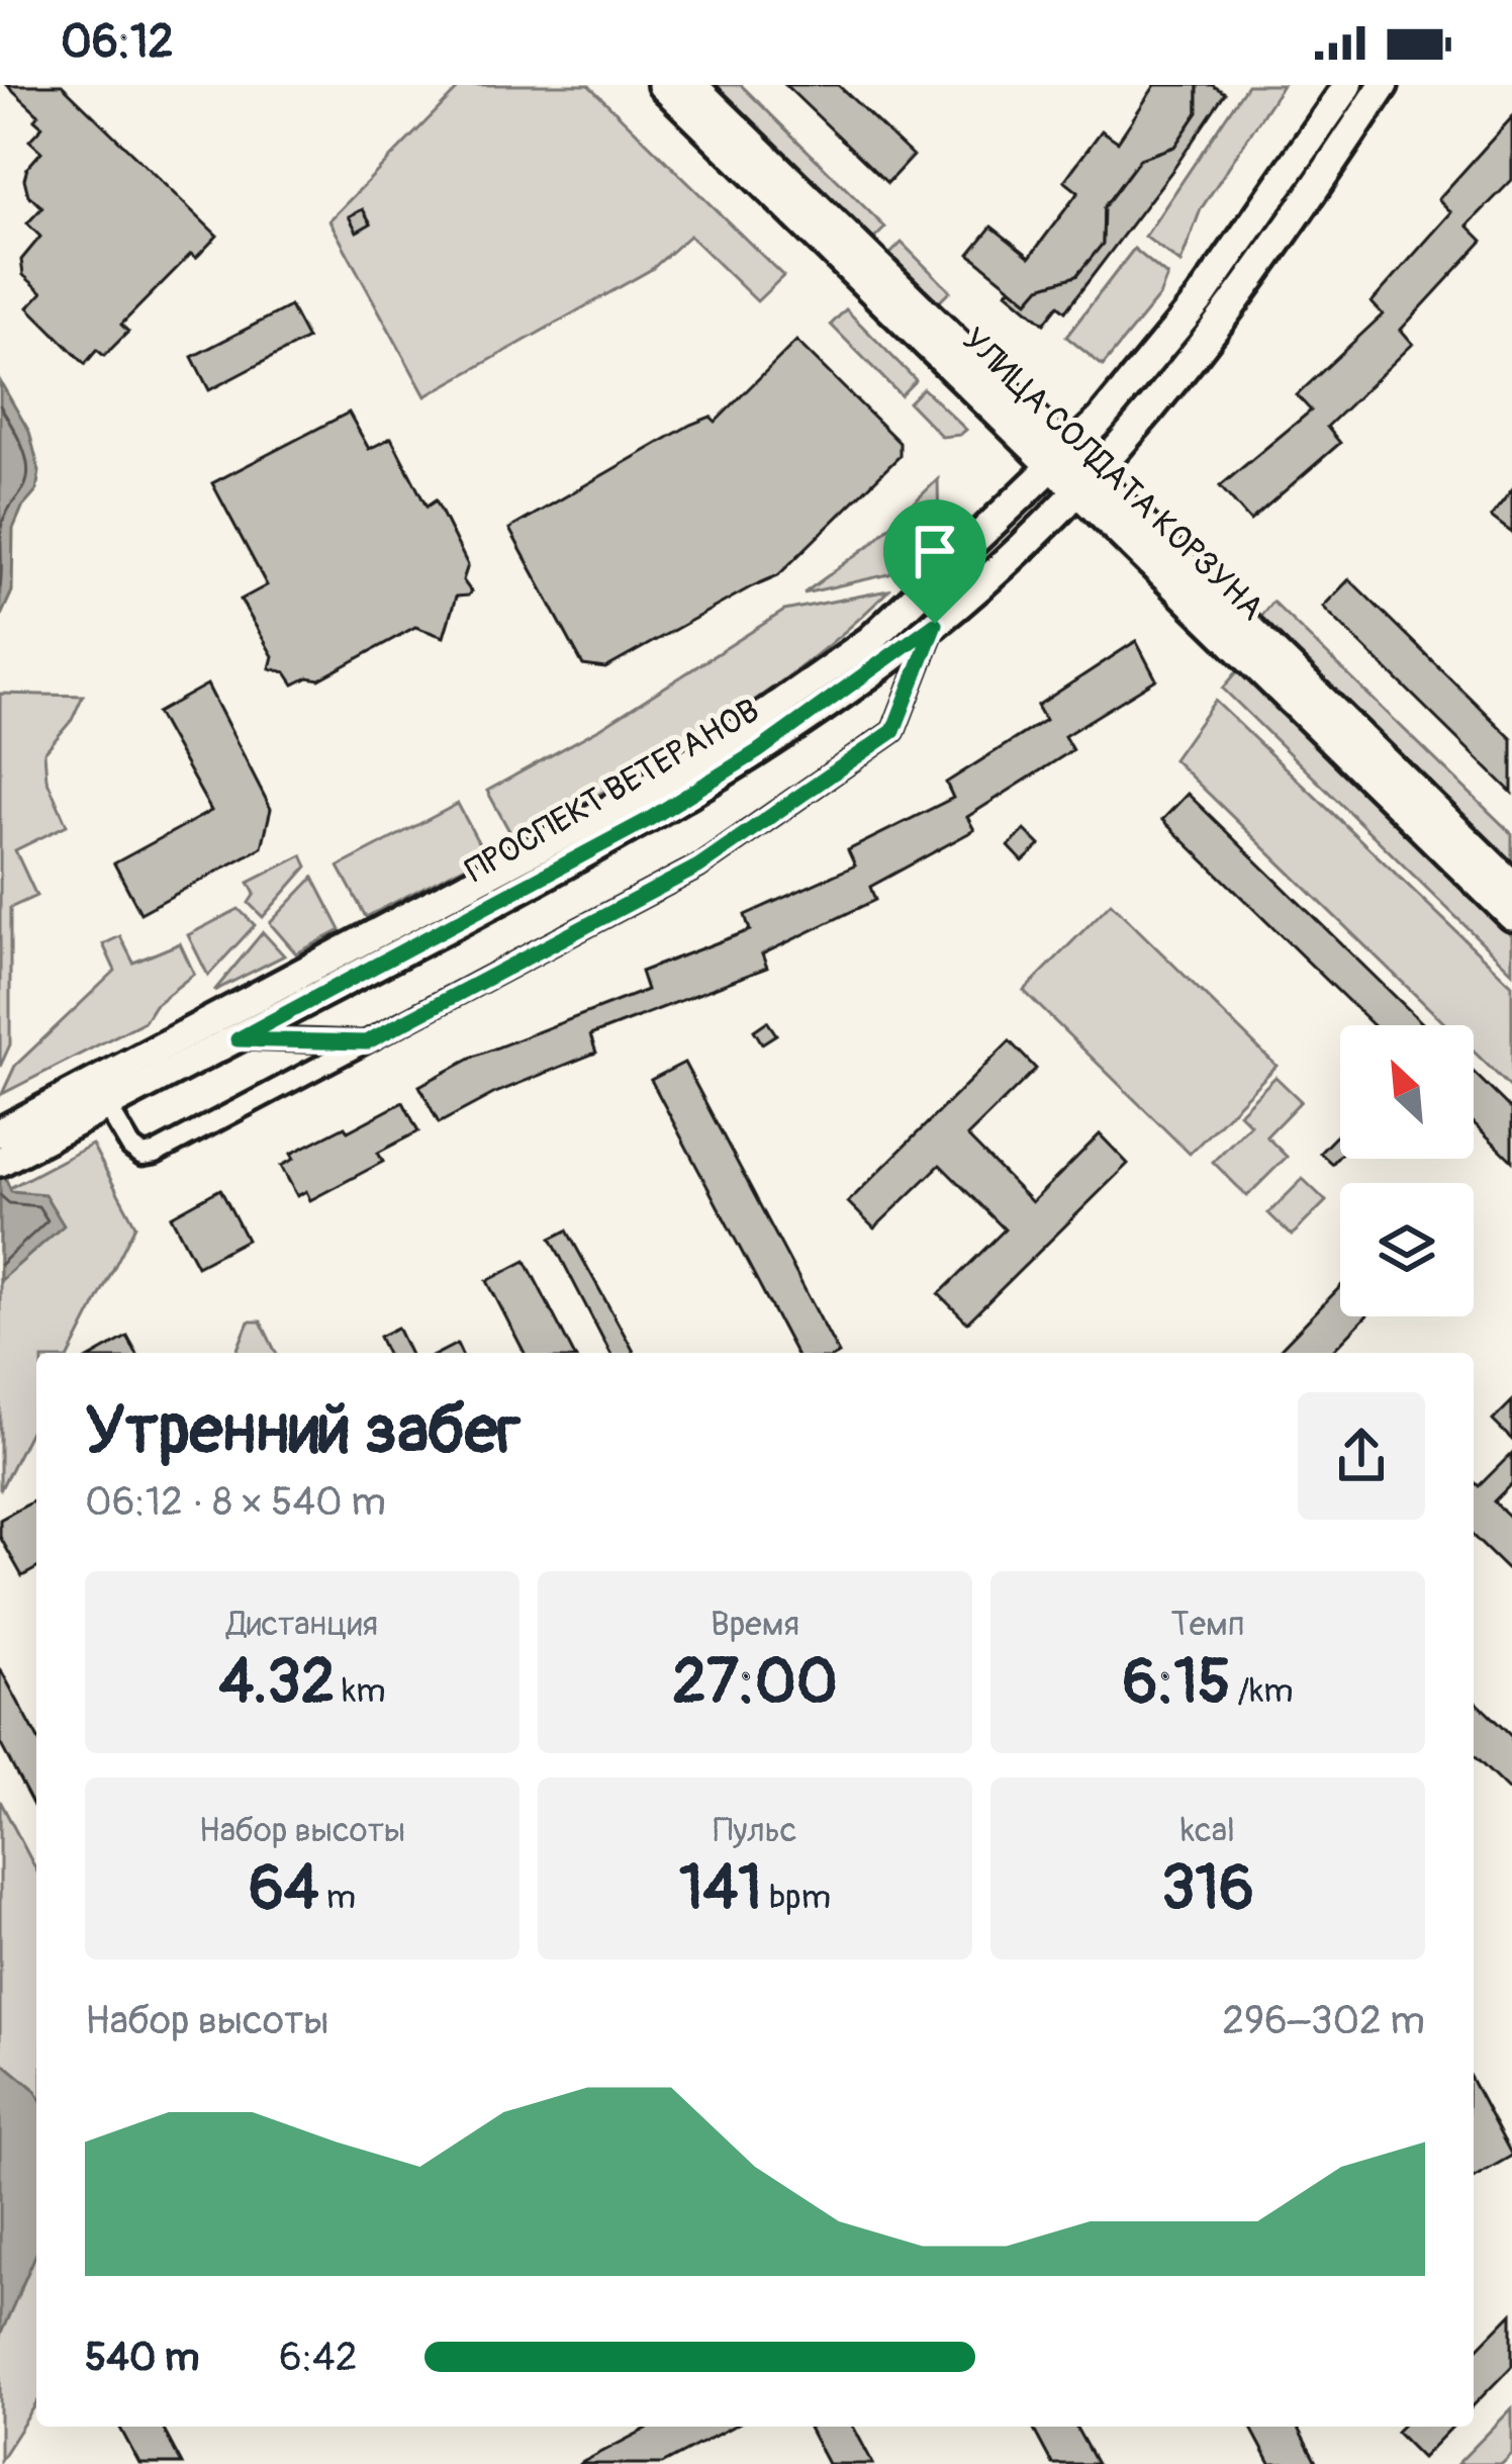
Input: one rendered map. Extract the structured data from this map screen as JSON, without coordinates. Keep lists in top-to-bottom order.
{
  "streets": {
    "main road": ["УЛИЦА СОЛДАТА КОРЗУНА", "ПРОСПЕКТ ВЕТЕРАНОВ"]
  },
  "crossings": [
    ["УЛИЦА СОЛДАТА КОРЗУНА", "ПРОСПЕКТ ВЕТЕРАНОВ"]
  ],
  "north": "top left",
  "page": {
    "status": "06:12",
    "heading": ["Утренний забег", "06:12 · 8 × 540 m"],
    "stats": [
      ["Дистанция", "4.32 km"],
      ["Время", "27:00"],
      ["Темп", "6:15 /km"],
      ["Набор высоты", "64 m"],
      ["Пульс", "141 bpm"],
      ["kcal", "316"]
    ],
    "chart": ["Набор высоты", "296–302 m"],
    "list": [
      {
        "name": "540 m",
        "note": "6:42"
      }
    ]
  }
}
